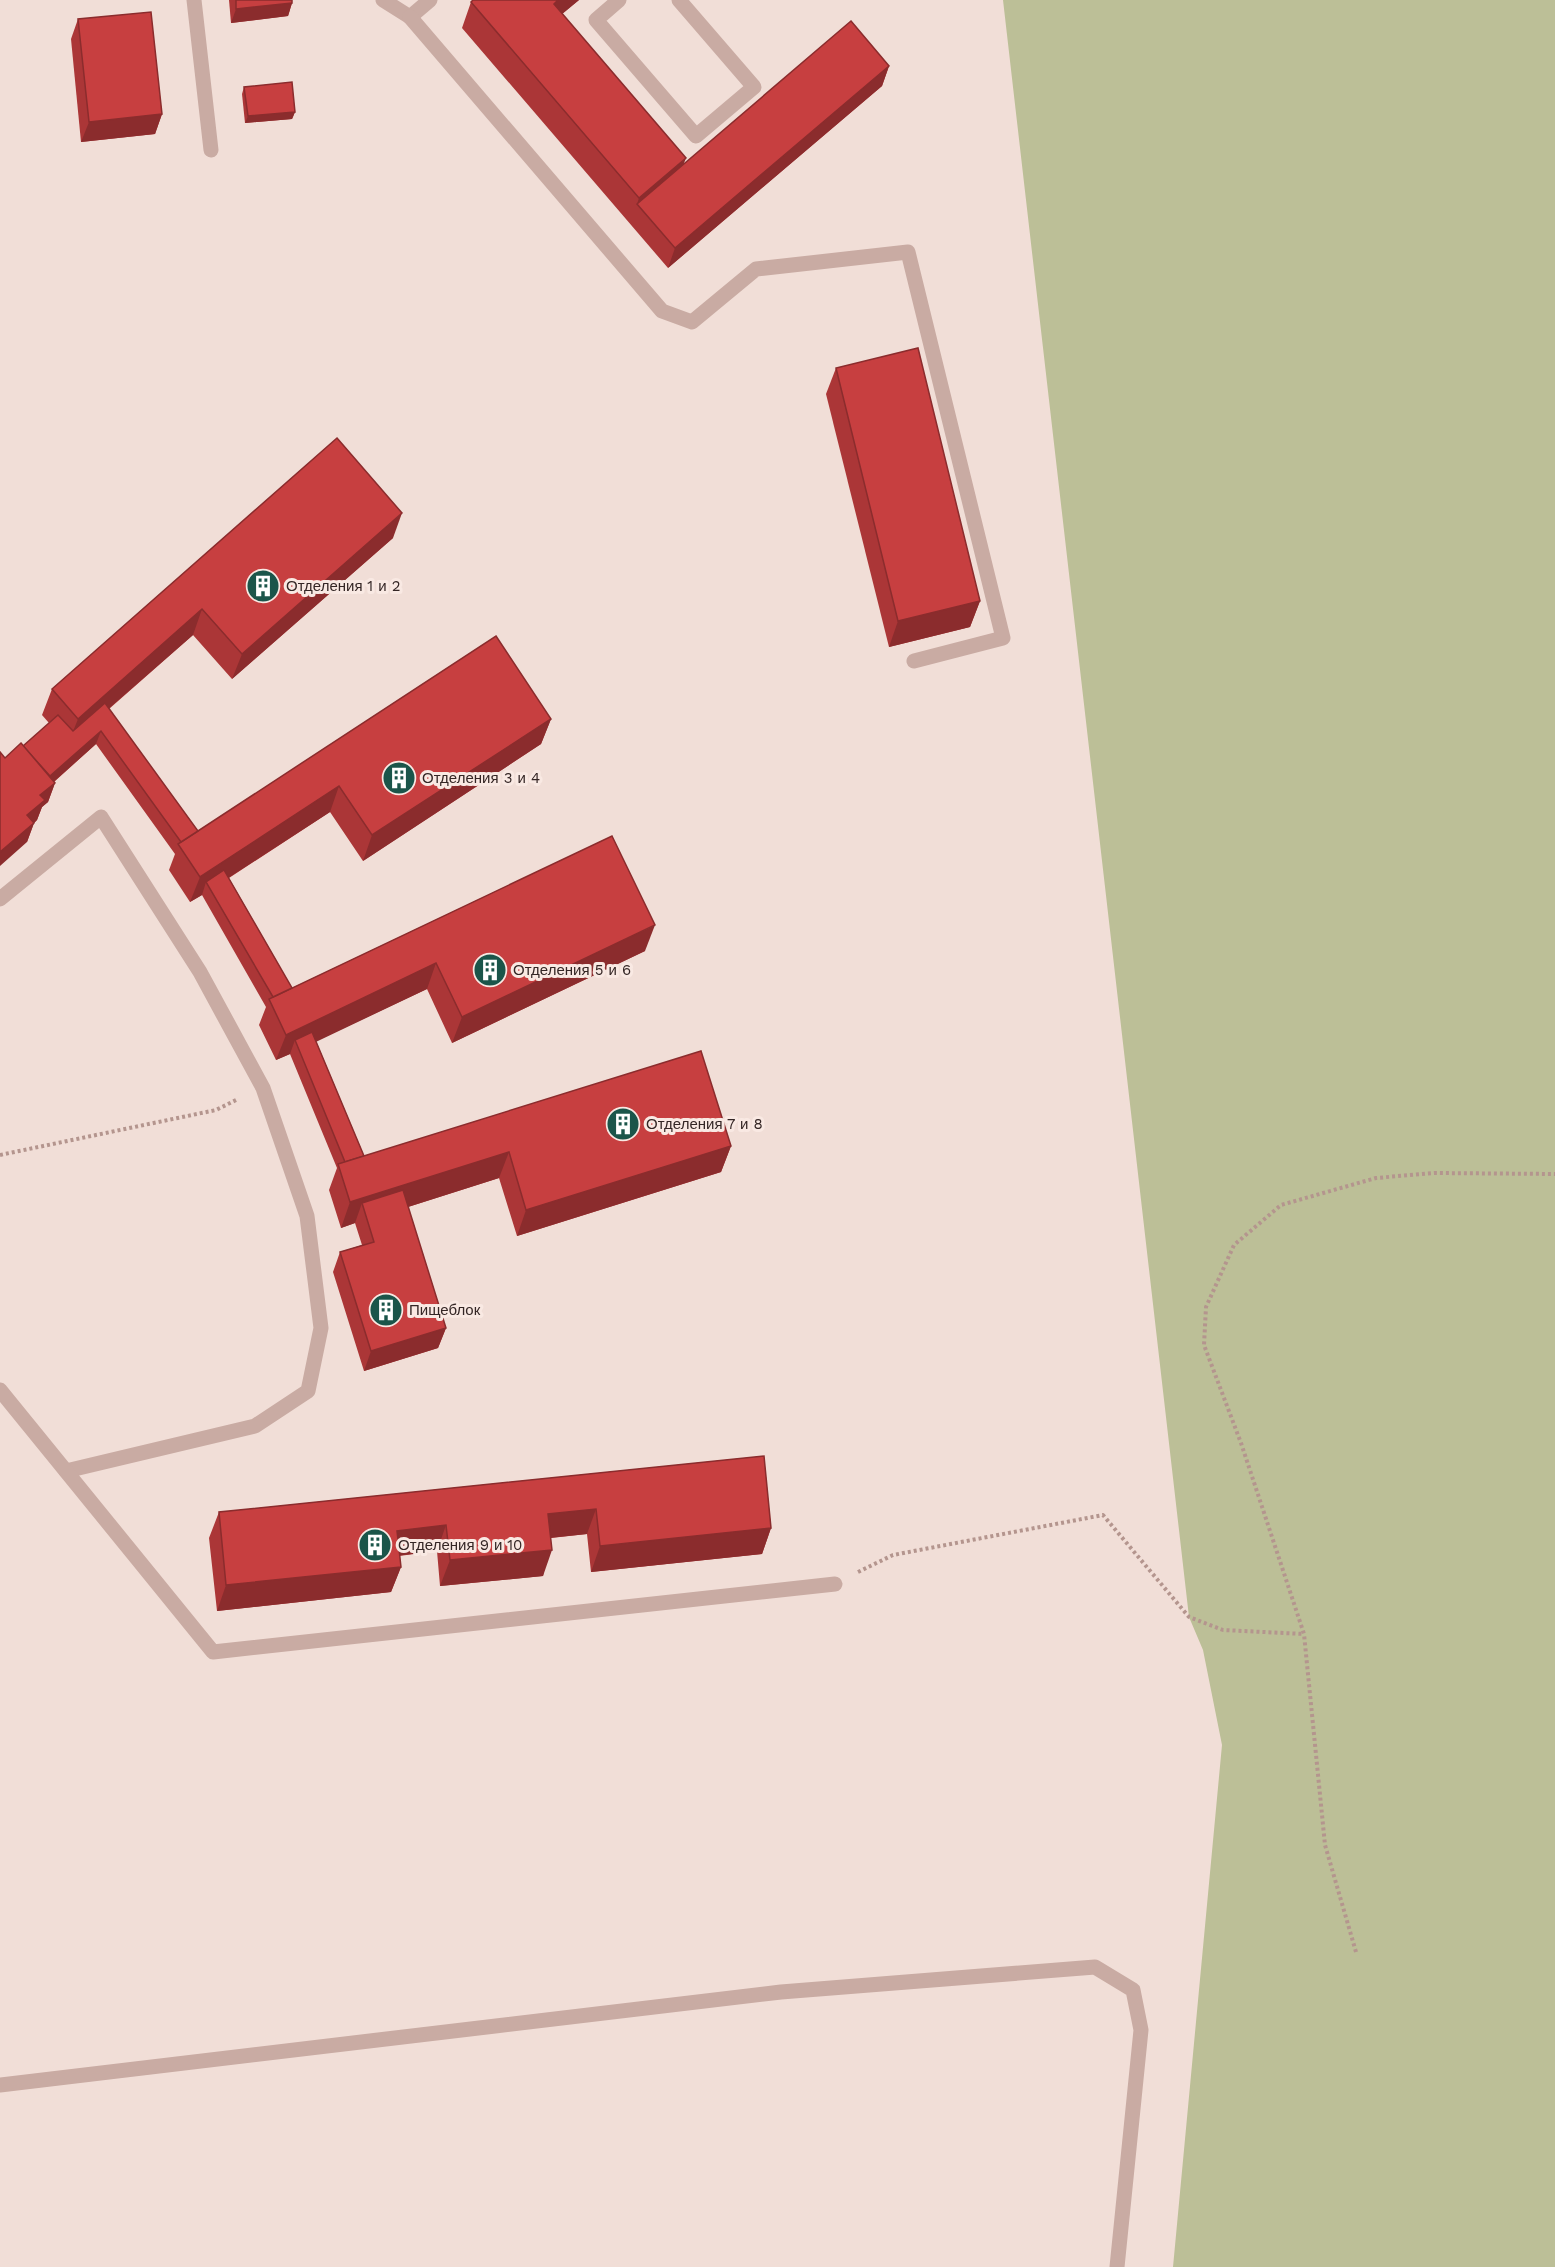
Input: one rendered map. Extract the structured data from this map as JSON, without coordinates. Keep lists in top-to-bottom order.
{
  "places": {
    "building": [
      "Отделения 1 и 2",
      "Отделения 3 и 4",
      "Отделения 5 и 6",
      "Отделения 7 и 8",
      "Пищеблок",
      "Отделения 9 и 10"
    ]
  }
}
